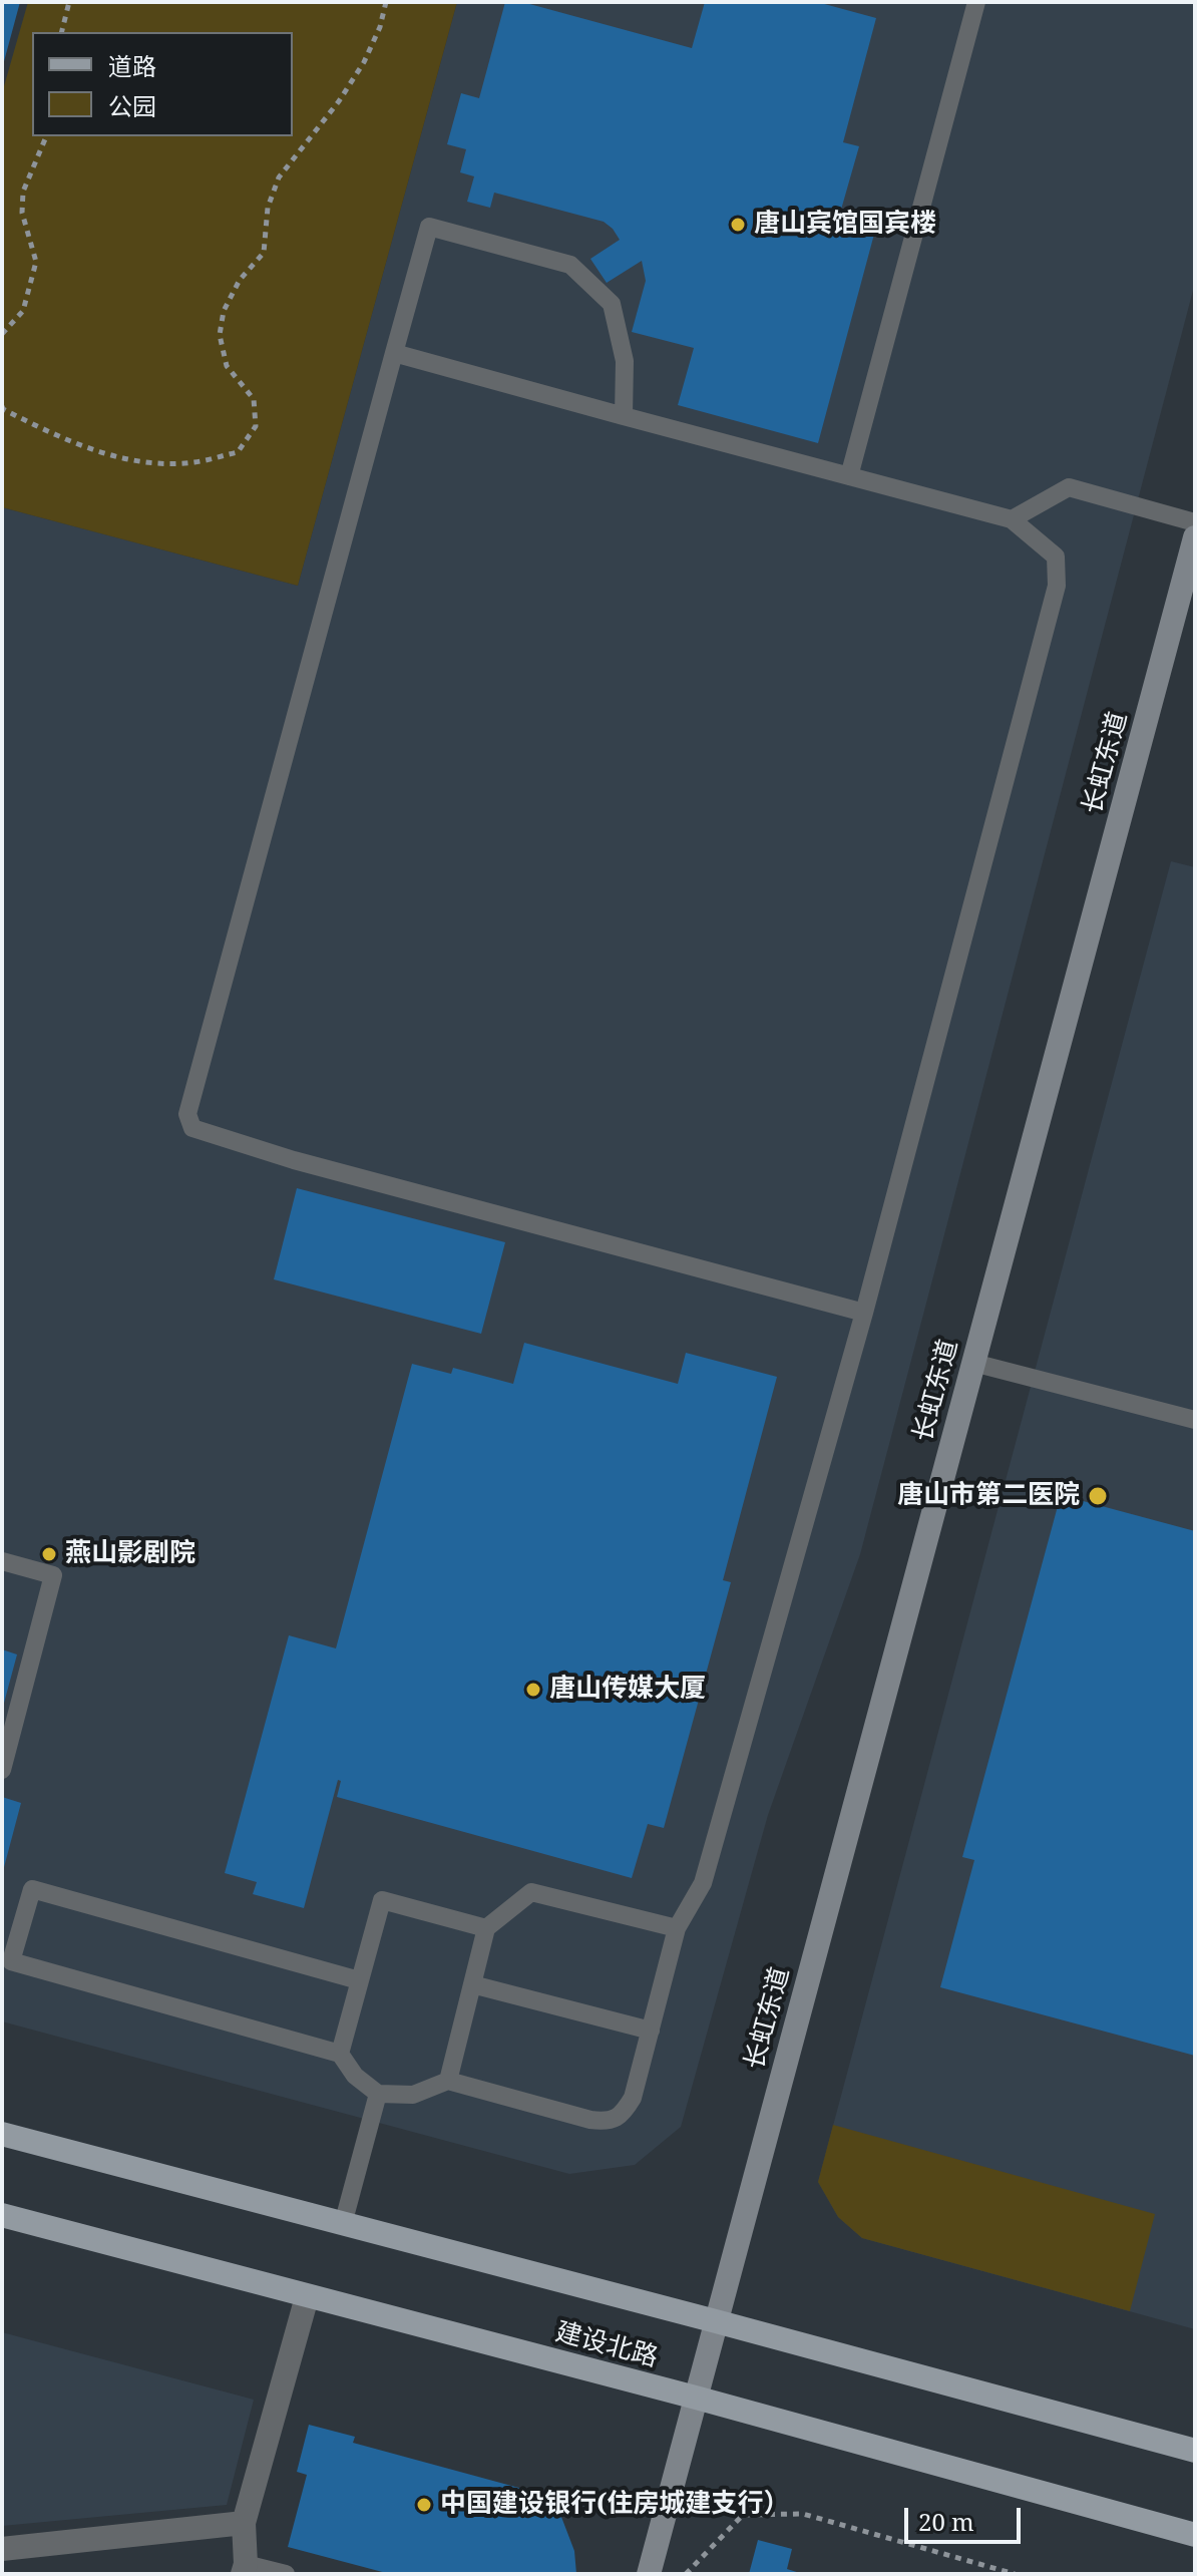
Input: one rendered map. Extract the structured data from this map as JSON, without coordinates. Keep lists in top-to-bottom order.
{
  "streets": {
    "main road": ["建设北路"],
    "street": ["长虹东道"]
  },
  "crossings": [
    ["长虹东道", "建设北路"]
  ],
  "places": [
    "唐山宾馆国宾楼",
    "唐山市第二医院",
    "燕山影剧院",
    "唐山传媒大厦",
    "中国建设银行(住房城建支行）"
  ],
  "legend": ["道路", "公园"],
  "scale_bar": "20 m"
}
